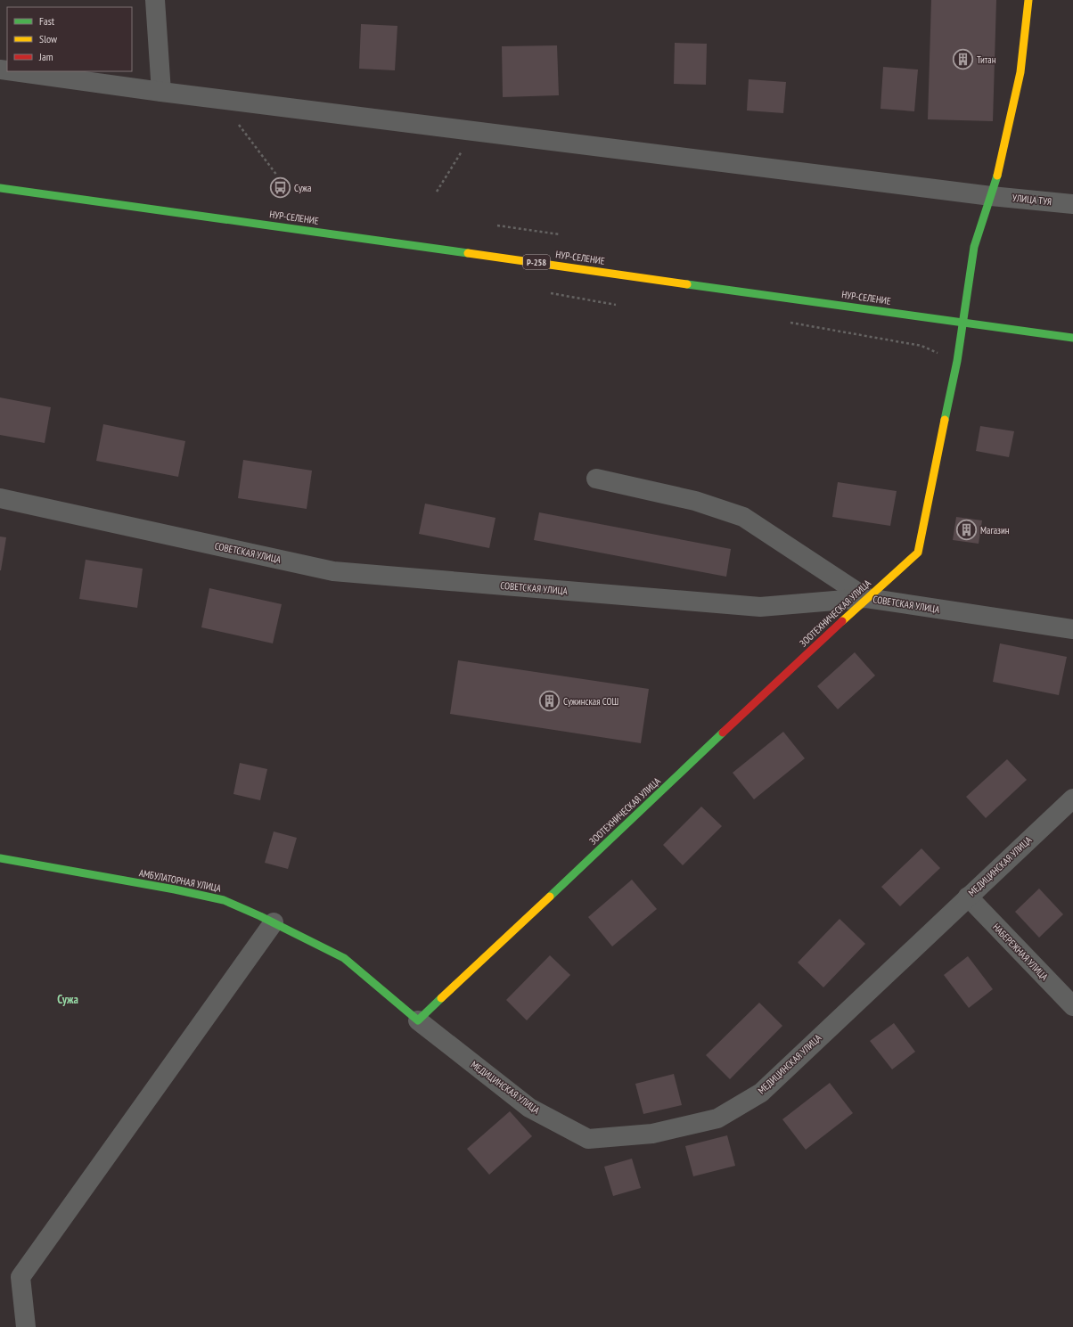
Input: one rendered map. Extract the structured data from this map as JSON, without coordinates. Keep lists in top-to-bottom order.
{
  "streets": {
    "main road": [
      "НУР-СЕЛЕНИЕ",
      "Р-258",
      "ЗООТЕХНИЧЕСКАЯ УЛИЦА",
      "АМБУЛАТОРНАЯ УЛИЦА"
    ],
    "street": [
      "УЛИЦА ТУЯ",
      "СОВЕТСКАЯ УЛИЦА",
      "МЕДИЦИНСКАЯ УЛИЦА",
      "НАБЕРЕЖНАЯ УЛИЦА"
    ]
  },
  "crossings": [
    ["СОВЕТСКАЯ УЛИЦА", "ЗООТЕХНИЧЕСКАЯ УЛИЦА"],
    ["ЗООТЕХНИЧЕСКАЯ УЛИЦА", "МЕДИЦИНСКАЯ УЛИЦА"],
    ["ЗООТЕХНИЧЕСКАЯ УЛИЦА", "АМБУЛАТОРНАЯ УЛИЦА"],
    ["МЕДИЦИНСКАЯ УЛИЦА", "АМБУЛАТОРНАЯ УЛИЦА"],
    ["МЕДИЦИНСКАЯ УЛИЦА", "НАБЕРЕЖНАЯ УЛИЦА"]
  ],
  "districts": ["Сужа"],
  "places": {
    "building": ["Титан", "Магазин", "Сужинская СОШ"],
    "bus stop": ["Сужа"]
  },
  "legend": ["Fast", "Slow", "Jam"]
}
